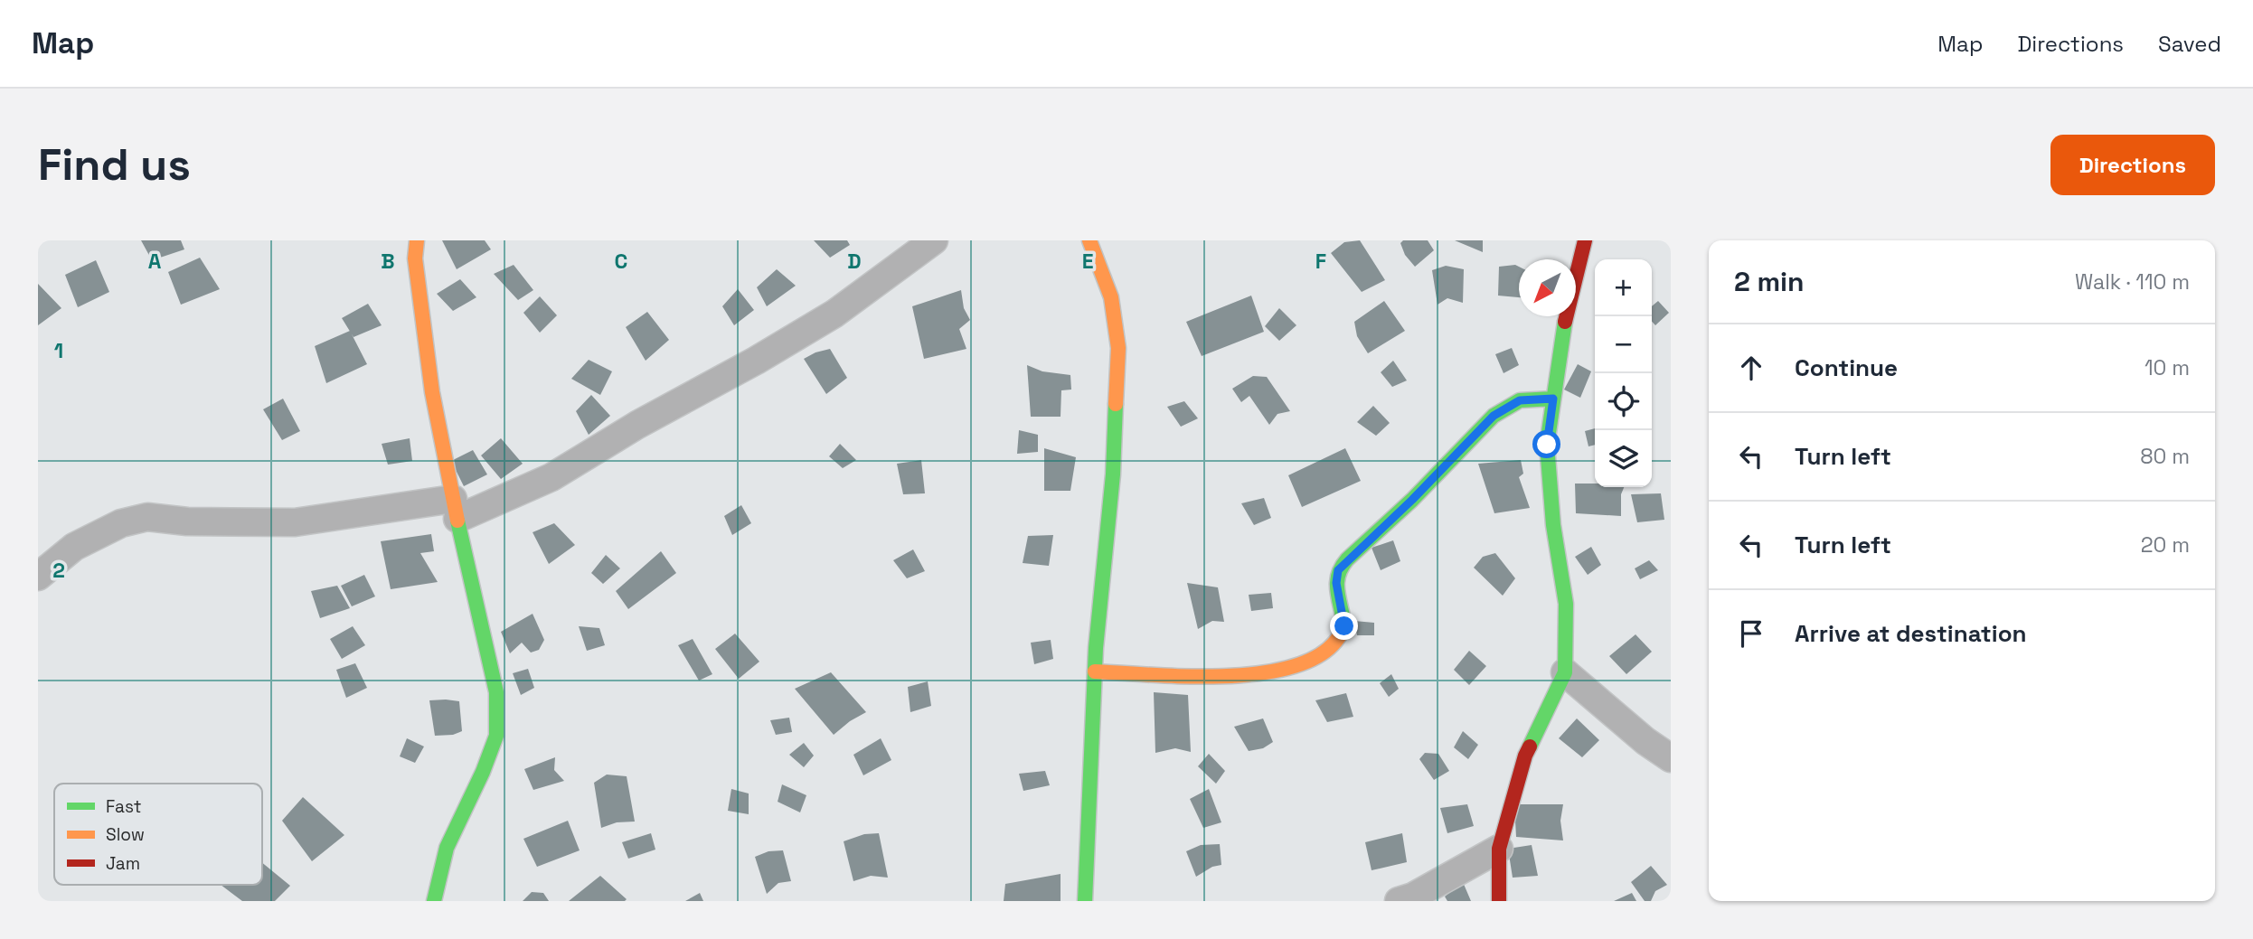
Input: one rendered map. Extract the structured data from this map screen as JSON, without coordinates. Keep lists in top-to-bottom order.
{
  "legend": ["Fast", "Slow", "Jam"],
  "north": "bottom left",
  "page": {
    "header": "Map",
    "nav": ["Map", "Directions", "Saved"],
    "buttons": "Directions",
    "title": "Find us",
    "heading": ["2 min", "Walk · 110 m"],
    "map_buttons": ["+", "−"],
    "list": [
      ["Continue", "10 m"],
      ["Turn left", "80 m"],
      ["Turn left", "20 m"],
      "Arrive at destination"
    ]
  },
  "grid": {
    "columns": [
      "A",
      "B",
      "C",
      "D",
      "E",
      "F"
    ],
    "rows": ["1", "2"]
  }
}
